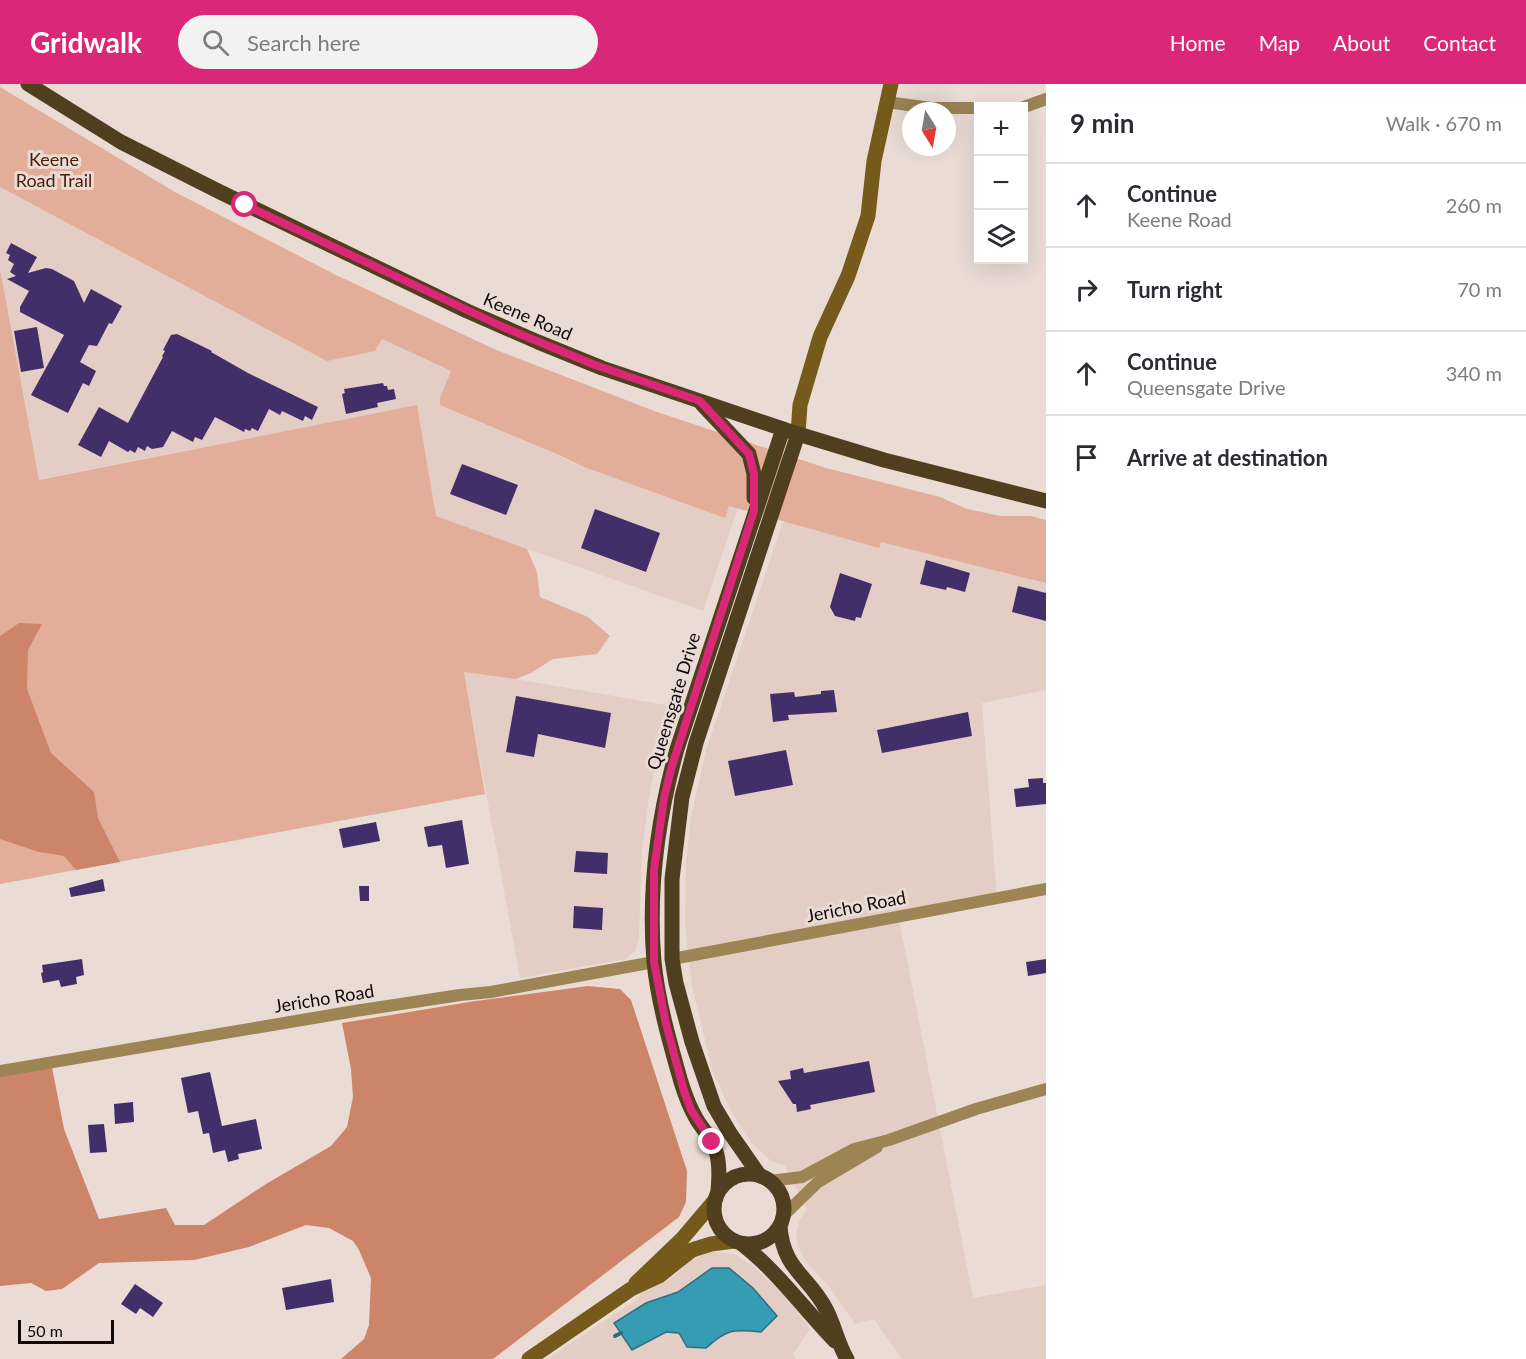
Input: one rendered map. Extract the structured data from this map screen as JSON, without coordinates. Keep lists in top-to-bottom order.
{
  "streets": {
    "main road": ["Keene Road", "Queensgate Drive"],
    "street": ["Jericho Road"]
  },
  "crossings": [
    ["Keene Road", "Queensgate Drive"],
    ["Queensgate Drive", "Jericho Road"]
  ],
  "parks": ["Keene Road Trail"],
  "scale_bar": "50 m",
  "north": "bottom",
  "page": {
    "header": "Gridwalk",
    "search": "Search here",
    "nav": [
      "Home",
      "Map",
      "About",
      "Contact"
    ],
    "heading": ["9 min", "Walk · 670 m"],
    "map_buttons": ["+", "−"],
    "list": [
      ["Continue", "Keene Road", "260 m"],
      ["Turn right", "70 m"],
      ["Continue", "Queensgate Drive", "340 m"],
      "Arrive at destination"
    ],
    "scale": "50 m"
  }
}
